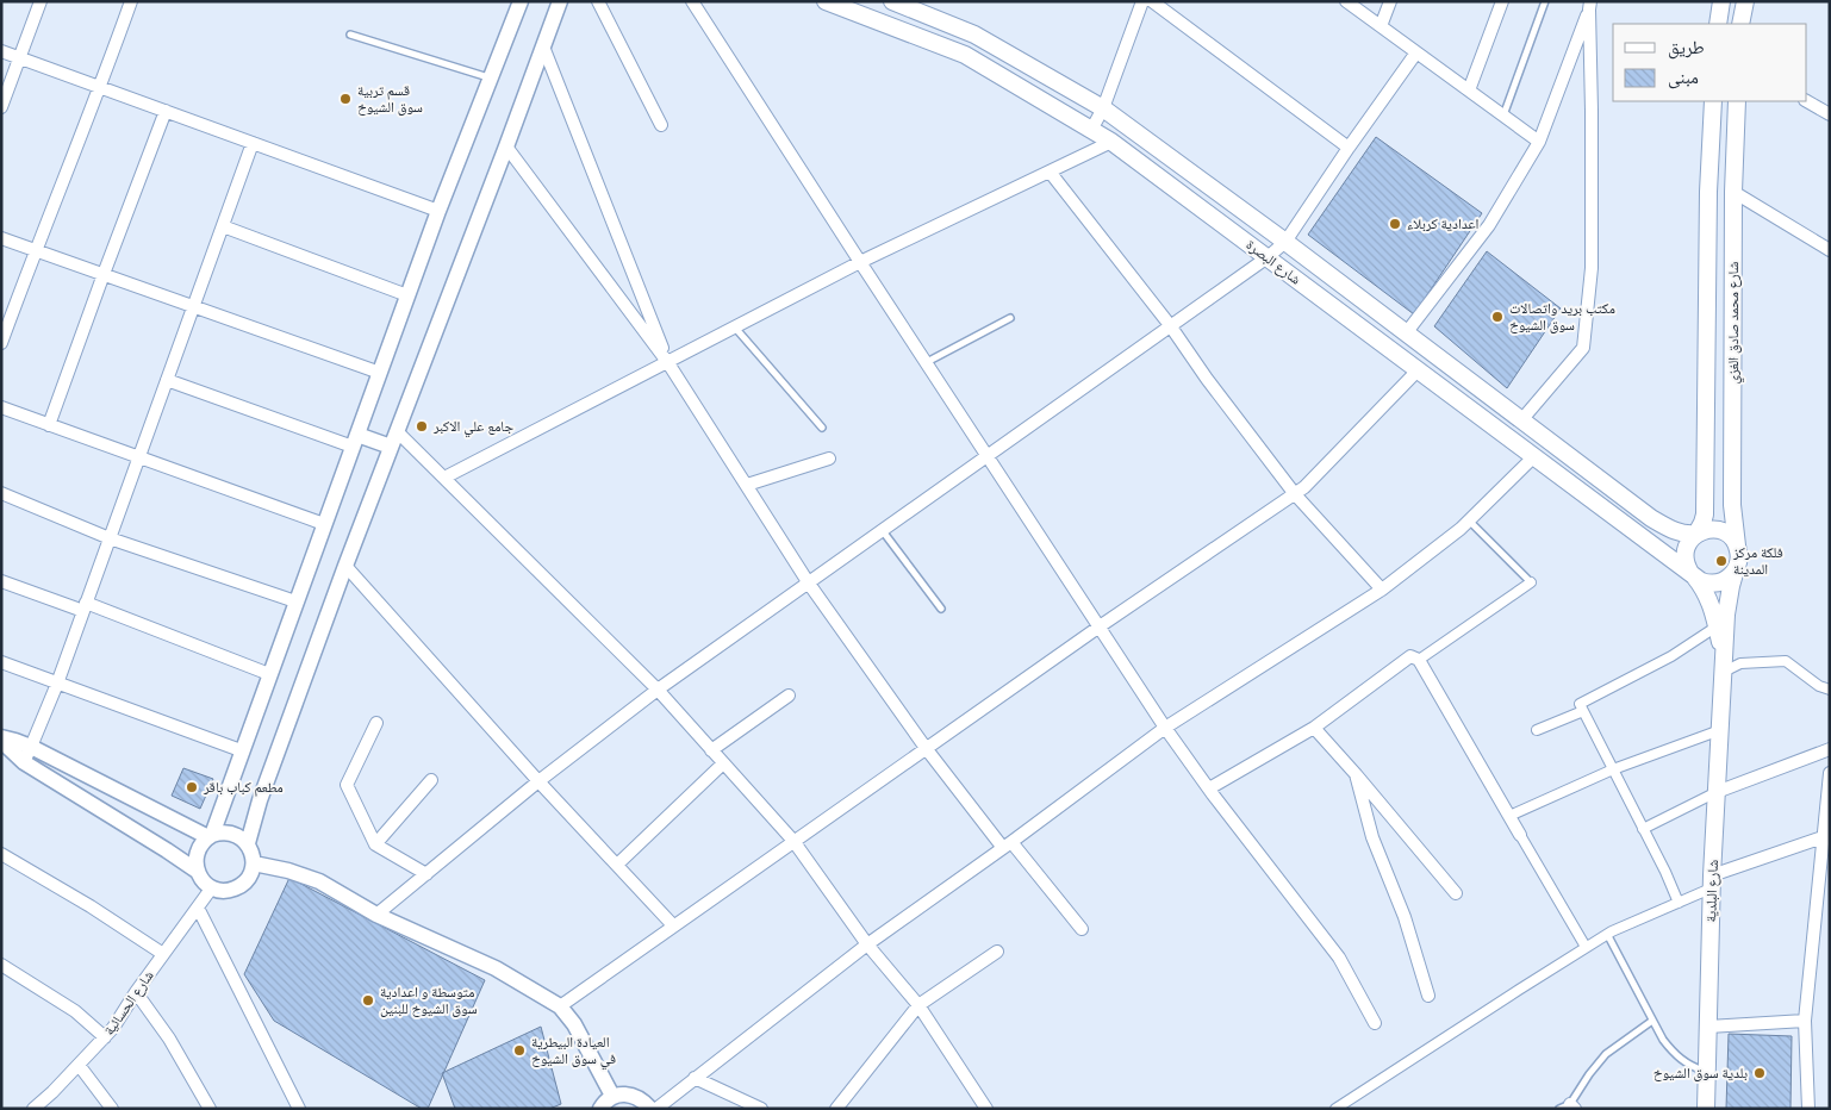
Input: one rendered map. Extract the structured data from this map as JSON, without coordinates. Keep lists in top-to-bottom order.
{
  "streets": {
    "main road": ["شارع البصرة", "شارع محمد صادق الغزي", "شارع البلدية"],
    "street": ["شارع الحسائية"]
  },
  "crossings": [
    ["شارع البصرة", "شارع محمد صادق الغزي"],
    ["شارع البصرة", "شارع البلدية"],
    ["شارع محمد صادق الغزي", "شارع البلدية"]
  ],
  "places": [
    "قسم تربية سوق الشيوخ",
    "اعدادية كربلاء",
    "مكتب بريد واتصالات سوق الشيوخ",
    "جامع علي الاكبر",
    "فلكة مركز المدينة",
    "مطعم كباب باقر",
    "متوسطة و اعدادية سوق الشيوخ للبنين",
    "العيادة البيطرية في سوق الشيوخ",
    "بلدية سوق الشيوخ"
  ],
  "legend": ["طريق", "مبنى"]
}
